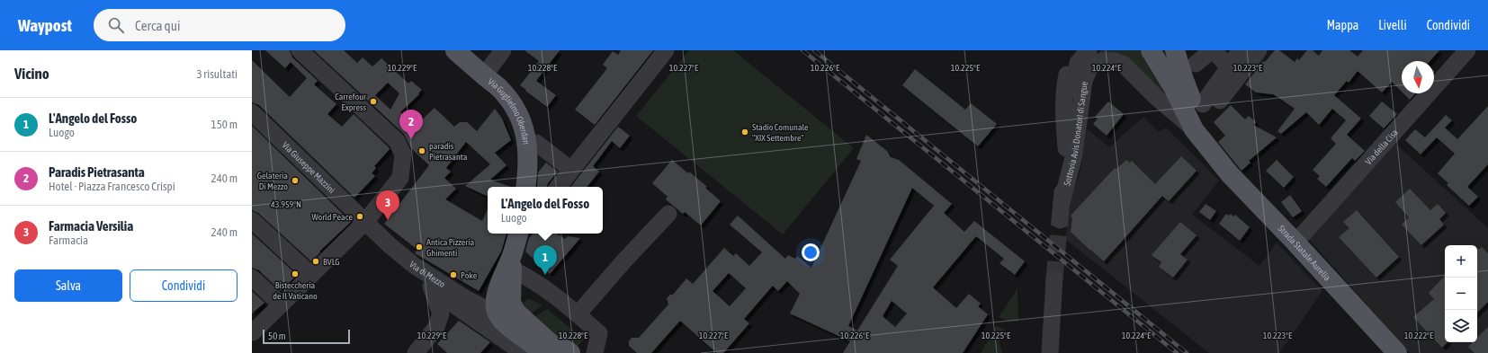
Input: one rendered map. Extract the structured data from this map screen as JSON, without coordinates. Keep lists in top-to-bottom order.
{
  "streets": {
    "main road": ["Via Guglielmo Oberdan", "Strada Statale Aurelia"],
    "street": [
      "Sottovia Avis Donatori di Sangue",
      "Via della Cisa",
      "Via Giuseppe Mazzini",
      "Via di Mezzo"
    ]
  },
  "crossings": [
    ["Sottovia Avis Donatori di Sangue", "Strada Statale Aurelia"],
    ["Via della Cisa", "Strada Statale Aurelia"],
    ["Via Giuseppe Mazzini", "Via di Mezzo"]
  ],
  "places": [
    "Carrefour Express",
    "Stadio Comunale \"XIX Settembre\"",
    "paradis Pietrasanta",
    "Gelateria Di Mezzo",
    "World Peace",
    "Antica Pizzeria Ghimenti",
    "BVLG",
    "Bisteccheria de Il Vaticano",
    "Poke"
  ],
  "scale_bar": "50 m",
  "north": "bottom",
  "page": {
    "header": "Waypost",
    "search": "Cerca qui",
    "nav": ["Mappa", "Livelli", "Condividi"],
    "heading": ["Vicino", "3 risultati"],
    "list": [
      {
        "mark": "1",
        "name": "L'Angelo del Fosso",
        "note": "Luogo",
        "value": "150 m"
      },
      {
        "mark": "2",
        "name": "Paradis Pietrasanta",
        "note": "Hotel · Piazza Francesco Crispi",
        "value": "240 m"
      },
      {
        "mark": "3",
        "name": "Farmacia Versilia",
        "note": "Farmacia",
        "value": "240 m"
      }
    ],
    "pins": ["2", "3", "1"],
    "popup": ["L'Angelo del Fosso", "Luogo"],
    "map_buttons": ["+", "−"],
    "buttons": ["Salva", "Condividi"],
    "scale": "50 m"
  },
  "coordinates": [
    "10.229°E",
    "10.228°E",
    "10.227°E",
    "10.226°E",
    "10.225°E",
    "10.224°E",
    "10.223°E",
    "43.959°N",
    "10.222°E"
  ]
}
